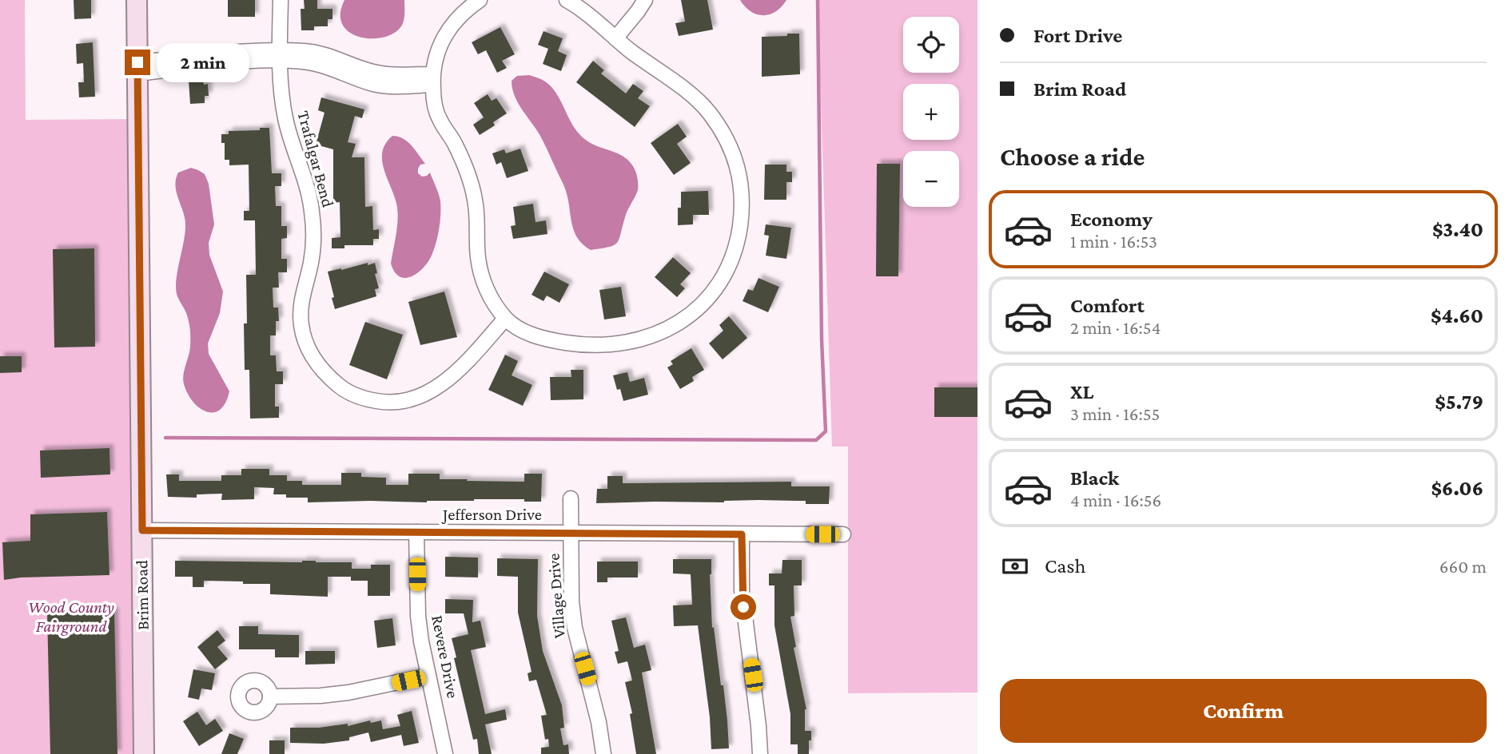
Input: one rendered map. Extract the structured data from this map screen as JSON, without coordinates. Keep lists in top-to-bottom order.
{
  "streets": {
    "street": [
      "Trafalgar Bend",
      "Jefferson Drive",
      "Brim Road",
      "Village Drive",
      "Revere Drive"
    ]
  },
  "crossings": [
    ["Jefferson Drive", "Brim Road"],
    ["Jefferson Drive", "Village Drive"],
    ["Jefferson Drive", "Revere Drive"]
  ],
  "parks": ["Wood County Fairground"],
  "page": {
    "banner": ["Fort Drive", "Brim Road"],
    "map_buttons": ["+", "−"],
    "bubble": "2 min",
    "heading": "Choose a ride",
    "list": [
      {
        "name": "Economy",
        "note": "1 min · 16:53",
        "value": "$3.40"
      },
      {
        "name": "Comfort",
        "note": "2 min · 16:54",
        "value": "$4.60"
      },
      {
        "name": "XL",
        "note": "3 min · 16:55",
        "value": "$5.79"
      },
      {
        "name": "Black",
        "note": "4 min · 16:56",
        "value": "$6.06"
      }
    ],
    "pay": ["Cash", "660 m"],
    "buttons": "Confirm"
  }
}
